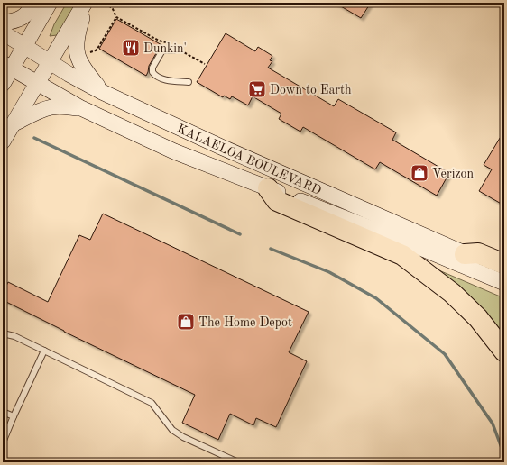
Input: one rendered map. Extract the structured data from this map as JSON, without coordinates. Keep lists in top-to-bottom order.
{
  "streets": {
    "main road": ["KALAELOA BOULEVARD"]
  },
  "places": {
    "restaurant": ["Dunkin'"],
    "supermarket": ["Down to Earth"],
    "shop": ["Verizon", "The Home Depot"]
  }
}
